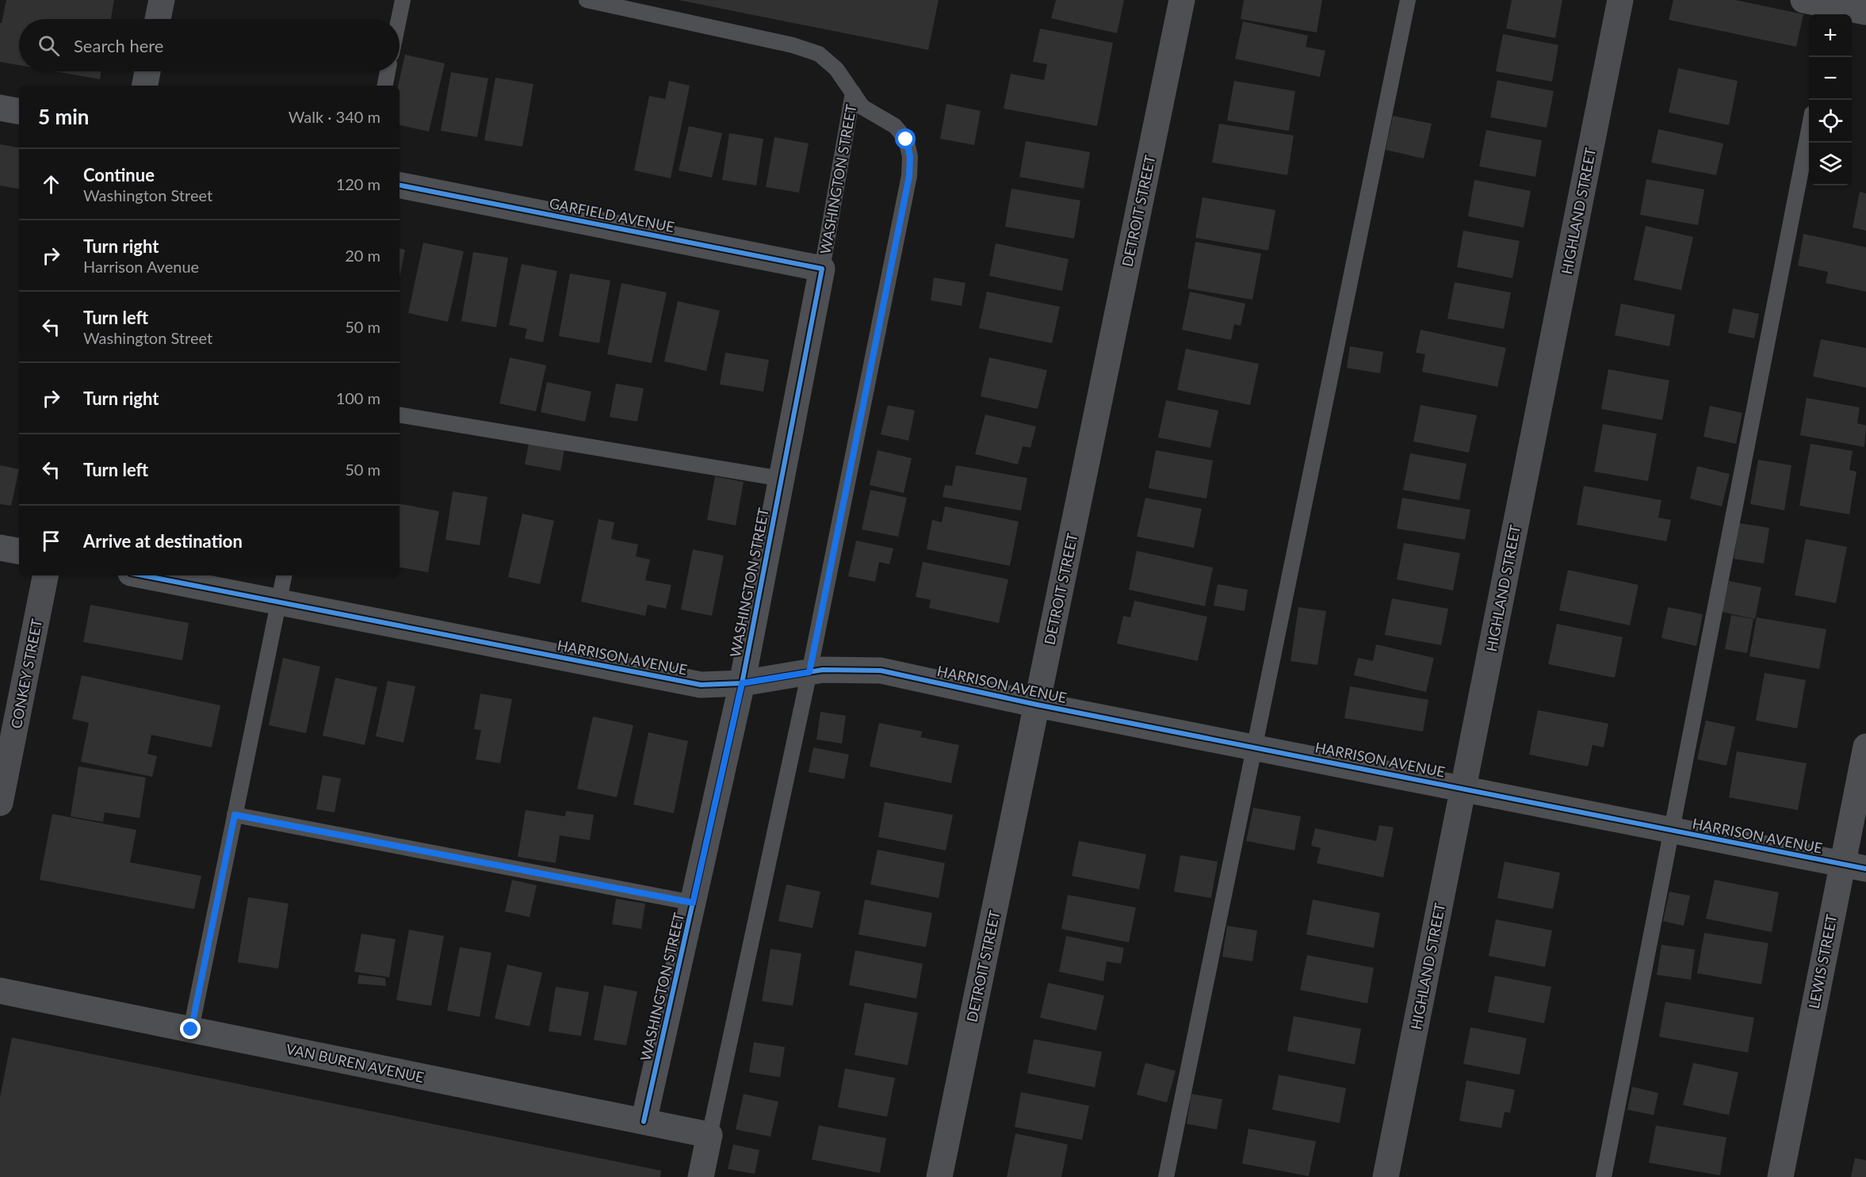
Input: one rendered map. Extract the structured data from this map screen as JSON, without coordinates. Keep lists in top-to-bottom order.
{
  "streets": {
    "street": [
      "WASHINGTON STREET",
      "DETROIT STREET",
      "HIGHLAND STREET",
      "GARFIELD AVENUE",
      "HARRISON AVENUE",
      "CONKEY STREET",
      "LEWIS STREET",
      "VAN BUREN AVENUE"
    ]
  },
  "crossings": [
    ["WASHINGTON STREET", "GARFIELD AVENUE"],
    ["WASHINGTON STREET", "HARRISON AVENUE"],
    ["WASHINGTON STREET", "VAN BUREN AVENUE"],
    ["DETROIT STREET", "HARRISON AVENUE"],
    ["HIGHLAND STREET", "HARRISON AVENUE"],
    ["HARRISON AVENUE", "LEWIS STREET"]
  ],
  "page": {
    "map_buttons": ["+", "−"],
    "search": "Search here",
    "heading": ["5 min", "Walk · 340 m"],
    "list": [
      ["Continue", "Washington Street", "120 m"],
      ["Turn right", "Harrison Avenue", "20 m"],
      ["Turn left", "Washington Street", "50 m"],
      ["Turn right", "100 m"],
      ["Turn left", "50 m"],
      "Arrive at destination"
    ]
  }
}
